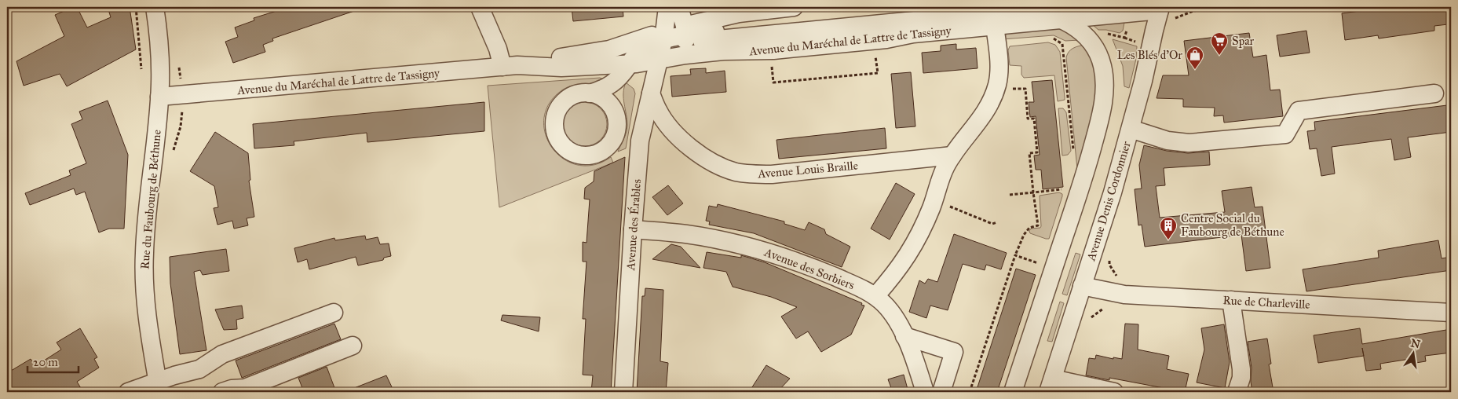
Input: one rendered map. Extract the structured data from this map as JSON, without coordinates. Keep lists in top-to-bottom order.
{
  "streets": {
    "street": [
      "Avenue du Maréchal de Lattre de Tassigny",
      "Avenue Louis Braille",
      "Rue du Faubourg de Béthune",
      "Avenue Denis Cordonnier",
      "Avenue des Érables",
      "Avenue des Sorbiers",
      "Rue de Charleville"
    ]
  },
  "crossings": [
    ["Avenue du Maréchal de Lattre de Tassigny", "Rue du Faubourg de Béthune"],
    ["Avenue du Maréchal de Lattre de Tassigny", "Avenue Denis Cordonnier"],
    ["Avenue du Maréchal de Lattre de Tassigny", "Avenue des Érables"],
    ["Avenue Louis Braille", "Avenue des Érables"],
    ["Avenue Denis Cordonnier", "Rue de Charleville"],
    ["Avenue des Érables", "Avenue des Sorbiers"]
  ],
  "places": {
    "supermarket": ["Spar"],
    "shop": ["Les Blés d'Or"],
    "building": ["Centre Social du Faubourg de Béthune"]
  },
  "scale_bar": "20 m",
  "north": "top"
}
